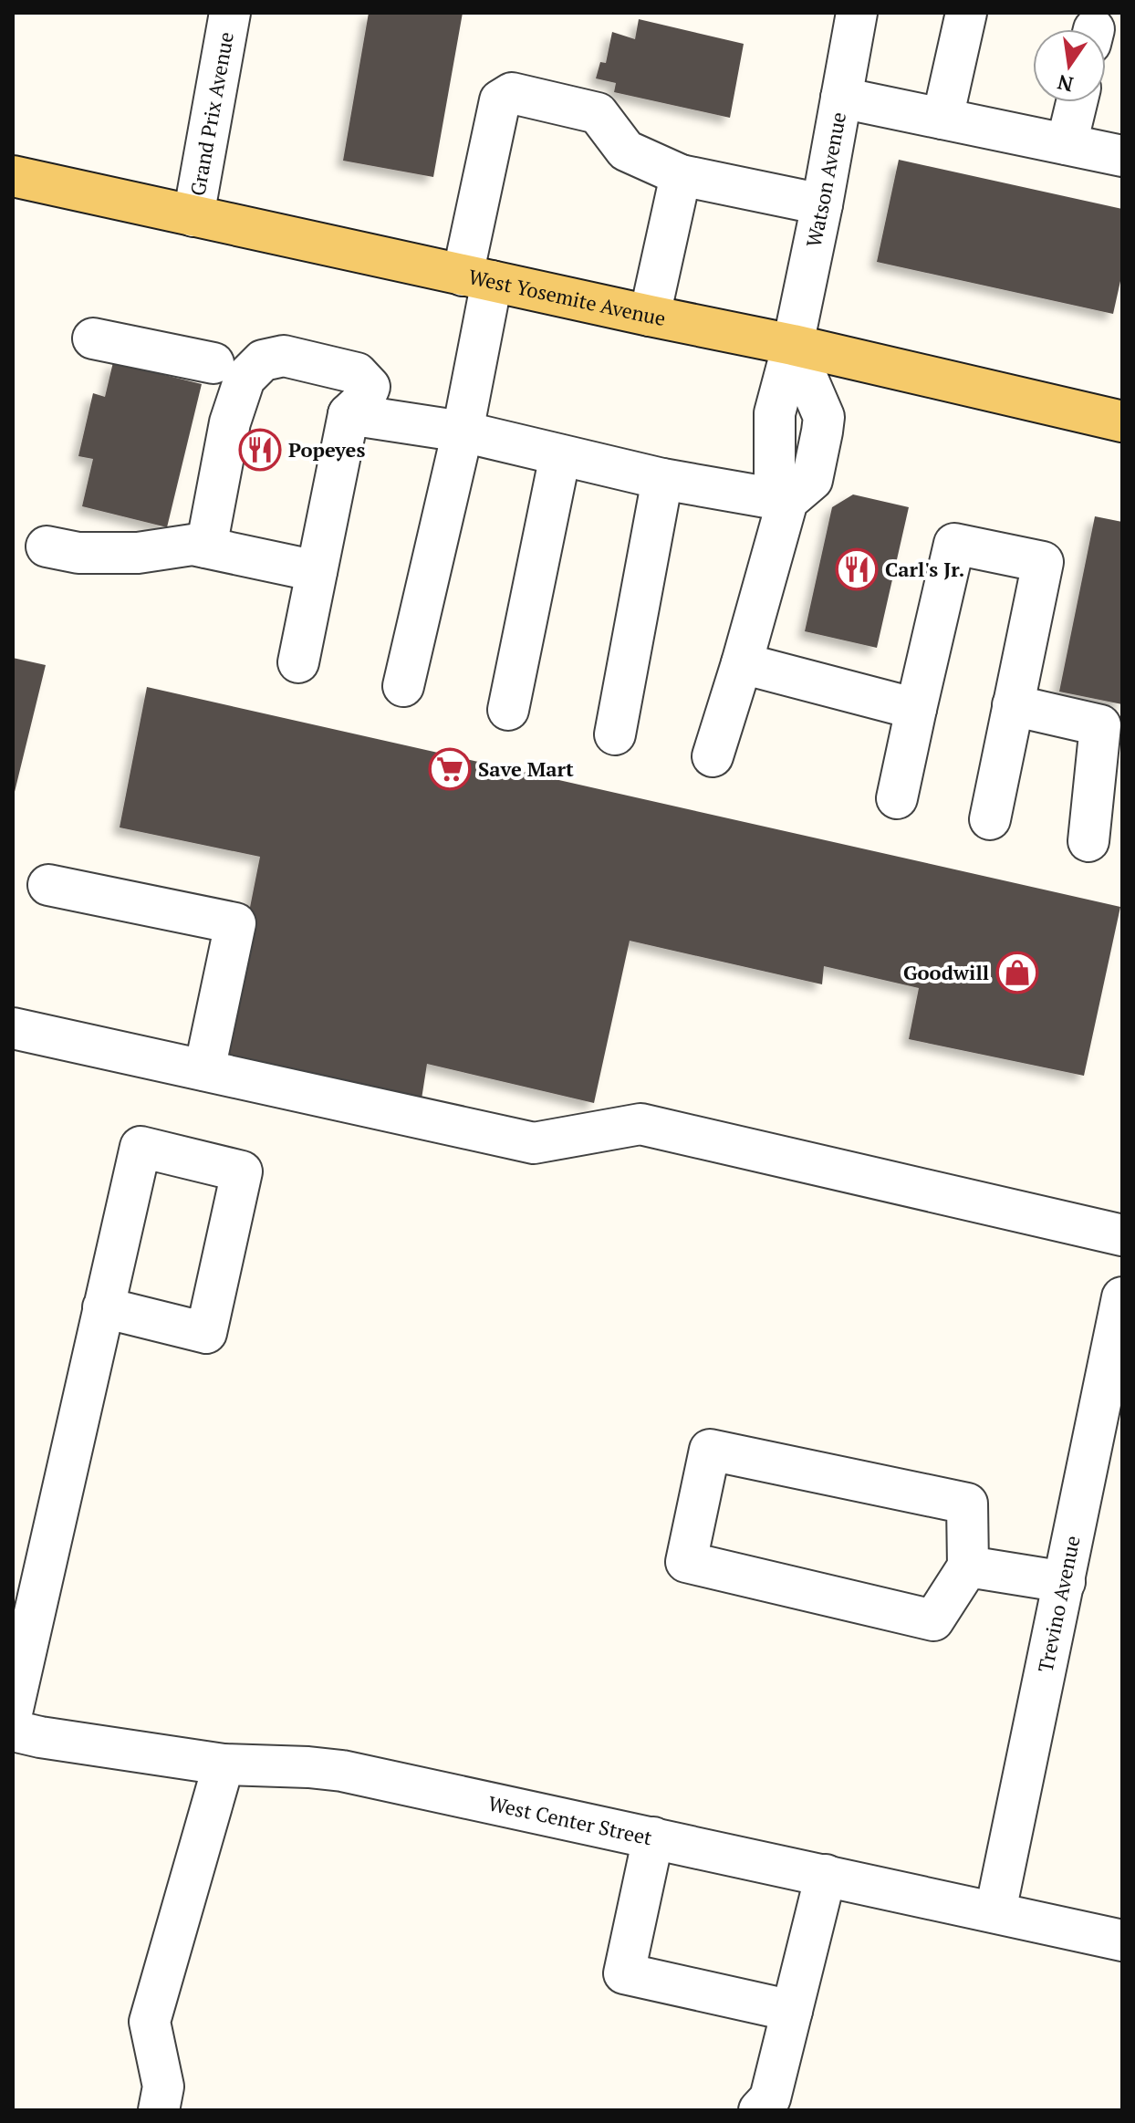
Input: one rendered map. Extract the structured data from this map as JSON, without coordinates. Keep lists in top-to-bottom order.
{
  "streets": {
    "main road": ["West Yosemite Avenue"],
    "street": [
      "Grand Prix Avenue",
      "Watson Avenue",
      "Trevino Avenue",
      "West Center Street"
    ]
  },
  "crossings": [
    ["Grand Prix Avenue", "West Yosemite Avenue"],
    ["Watson Avenue", "West Yosemite Avenue"],
    ["Trevino Avenue", "West Center Street"]
  ],
  "places": {
    "restaurant": ["Popeyes", "Carl's Jr."],
    "supermarket": ["Save Mart"],
    "shop": ["Goodwill"]
  },
  "north": "bottom"
}
